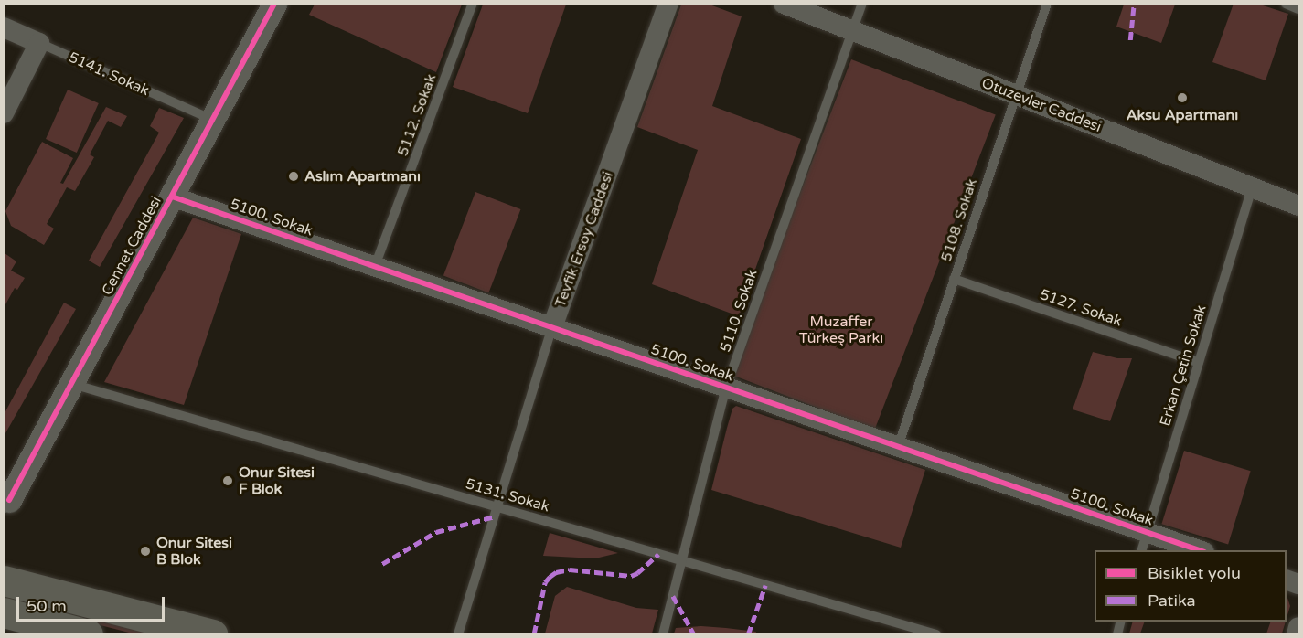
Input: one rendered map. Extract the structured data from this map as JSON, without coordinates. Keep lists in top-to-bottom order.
{
  "streets": {
    "street": [
      "5141. Sokak",
      "Otuzevler Caddesi",
      "5100. Sokak",
      "Tevfik Ersoy Caddesi",
      "Cennet Caddesi"
    ],
    "lane": [
      "5112. Sokak",
      "5108. Sokak",
      "5127. Sokak",
      "5110. Sokak",
      "Erkan Çetin Sokak",
      "5131. Sokak"
    ]
  },
  "crossings": [
    ["5141. Sokak", "Cennet Caddesi"],
    ["Otuzevler Caddesi", "5108. Sokak"],
    ["Otuzevler Caddesi", "5110. Sokak"],
    ["Otuzevler Caddesi", "Erkan Çetin Sokak"],
    ["5112. Sokak", "5100. Sokak"],
    ["5100. Sokak", "5108. Sokak"],
    ["5100. Sokak", "Tevfik Ersoy Caddesi"],
    ["5100. Sokak", "Cennet Caddesi"],
    ["5100. Sokak", "5110. Sokak"],
    ["5100. Sokak", "Erkan Çetin Sokak"],
    ["5108. Sokak", "5127. Sokak"],
    ["Tevfik Ersoy Caddesi", "5131. Sokak"],
    ["Cennet Caddesi", "5131. Sokak"],
    ["5127. Sokak", "Erkan Çetin Sokak"],
    ["5110. Sokak", "5131. Sokak"]
  ],
  "parks": ["Muzaffer Türkeş Parkı"],
  "places": [
    "Aksu Apartmanı",
    "Aslım Apartmanı",
    "Onur Sitesi F Blok",
    "Onur Sitesi B Blok"
  ],
  "legend": ["Bisiklet yolu", "Patika"],
  "scale_bar": "50 m"
}
